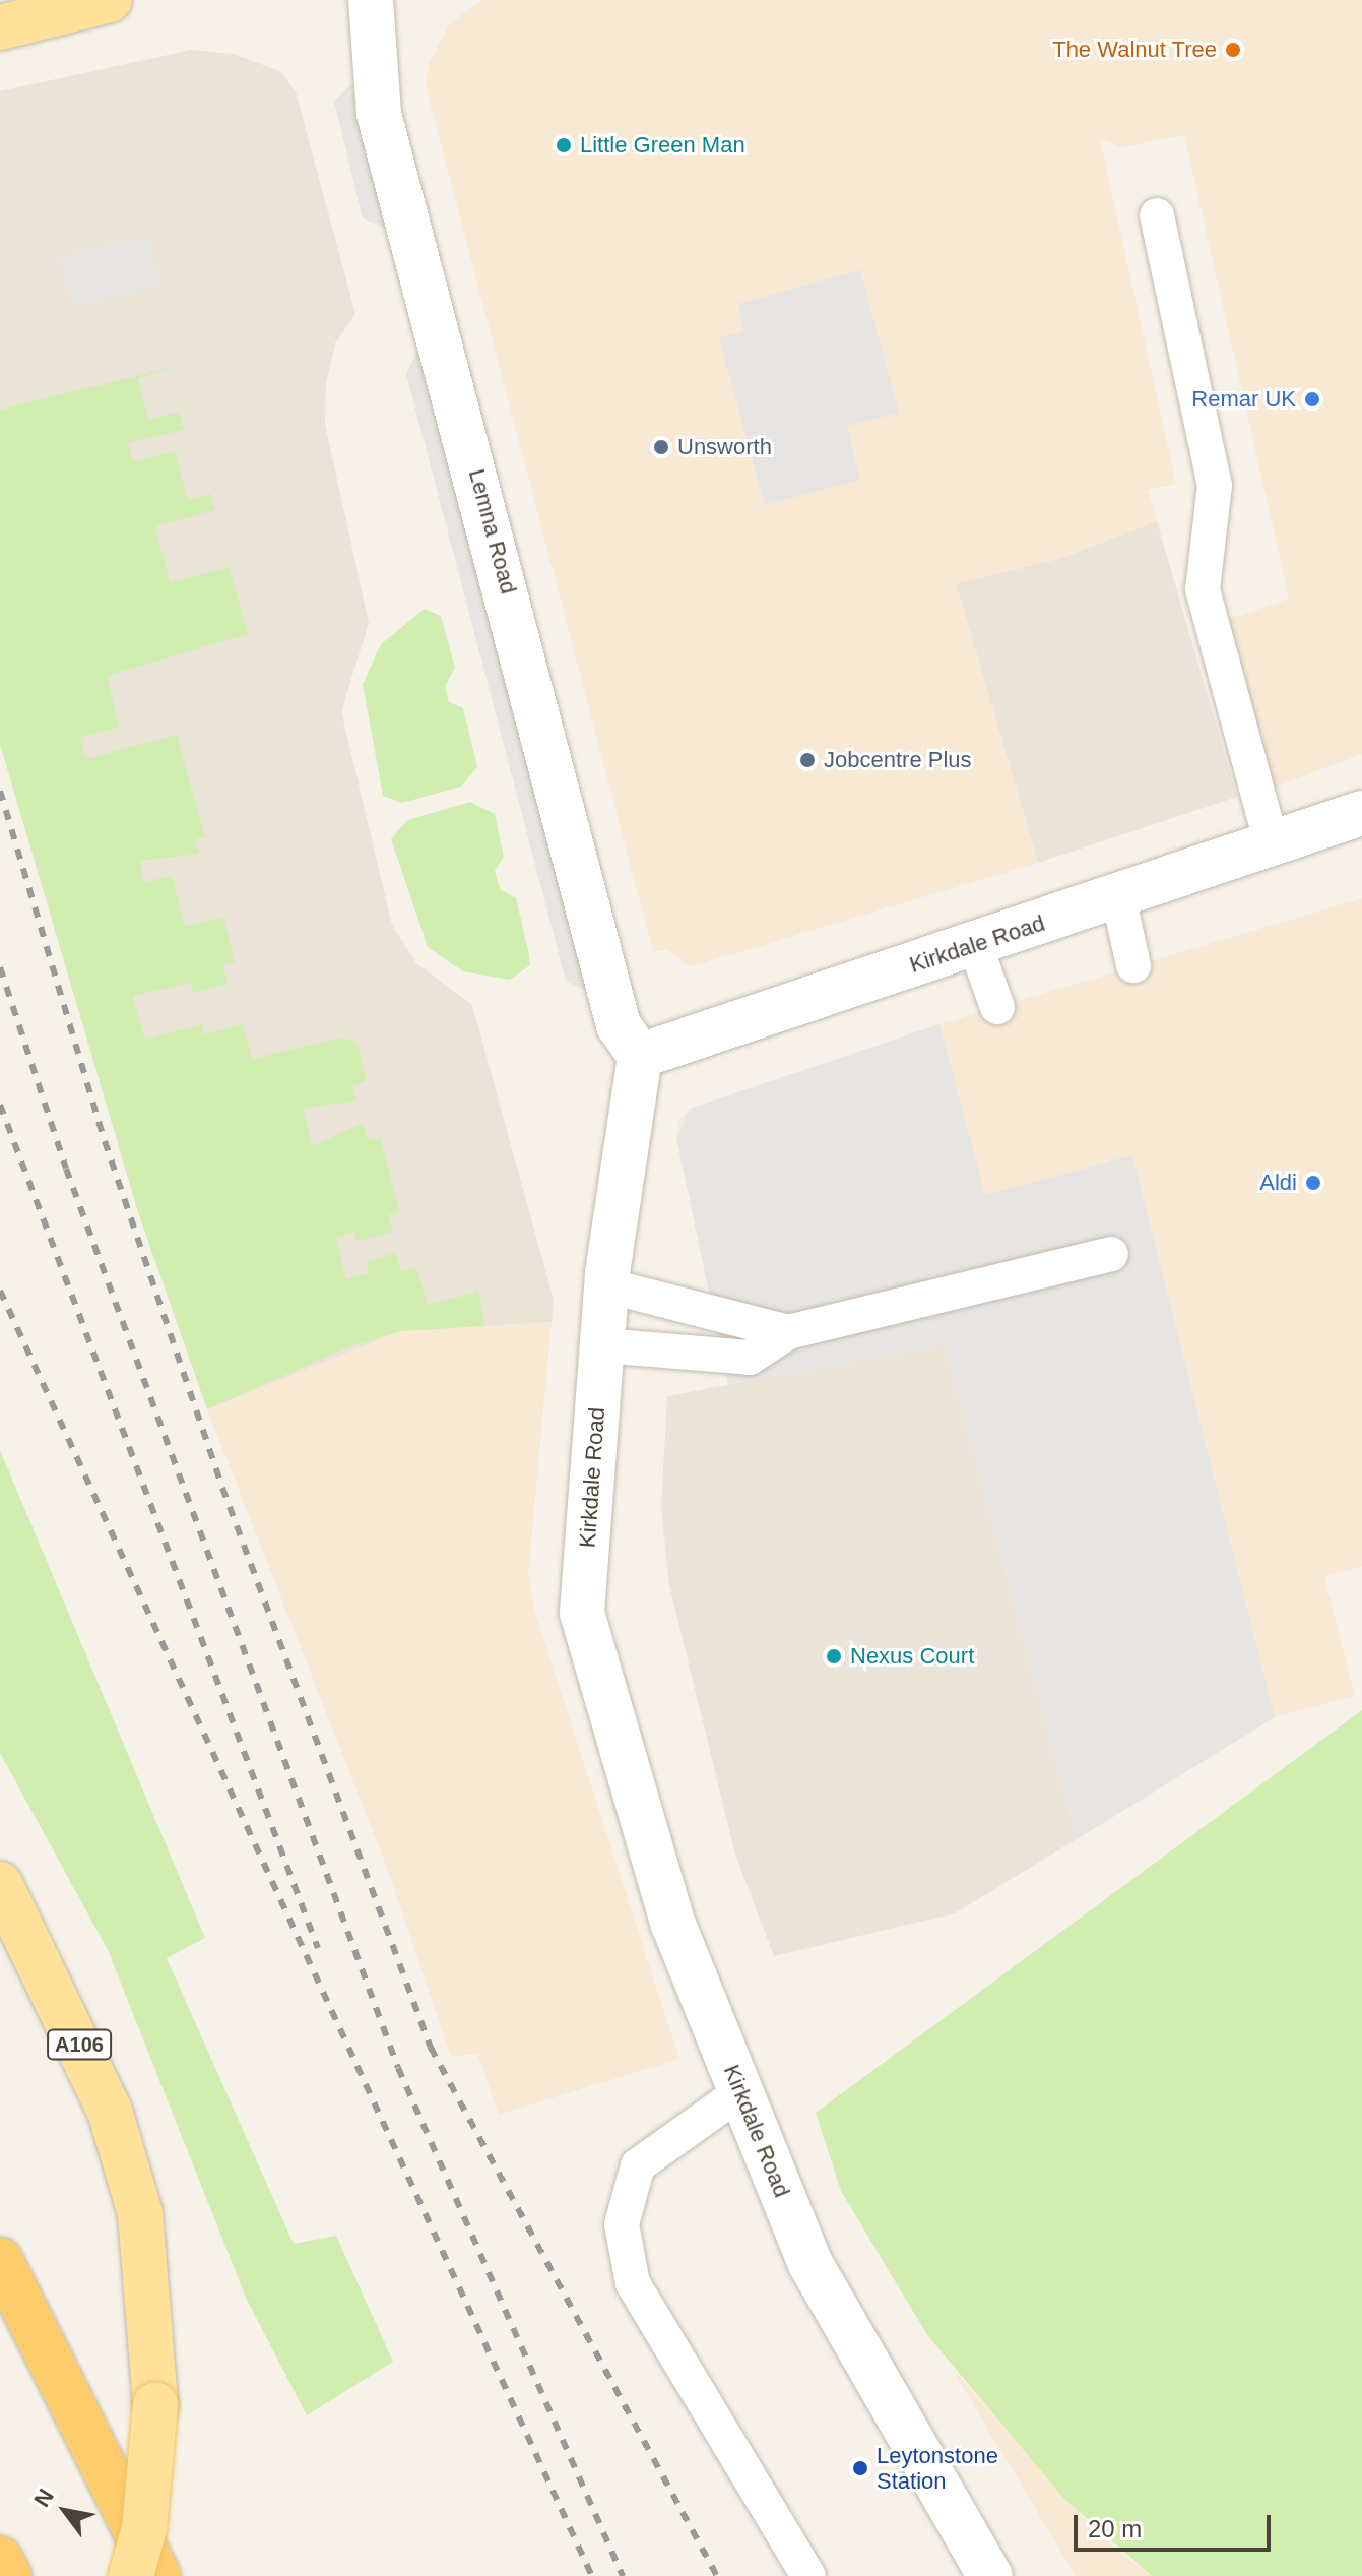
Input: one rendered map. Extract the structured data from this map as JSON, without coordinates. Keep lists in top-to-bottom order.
{
  "streets": {
    "main road": ["A106"],
    "street": ["Lemna Road", "Kirkdale Road"]
  },
  "crossings": [
    ["Lemna Road", "Kirkdale Road"]
  ],
  "places": [
    "The Walnut Tree",
    "Little Green Man",
    "Remar UK",
    "Unsworth",
    "Jobcentre Plus",
    "Aldi",
    "Nexus Court",
    "Leytonstone Station"
  ],
  "scale_bar": "20 m",
  "north": "top left"
}
